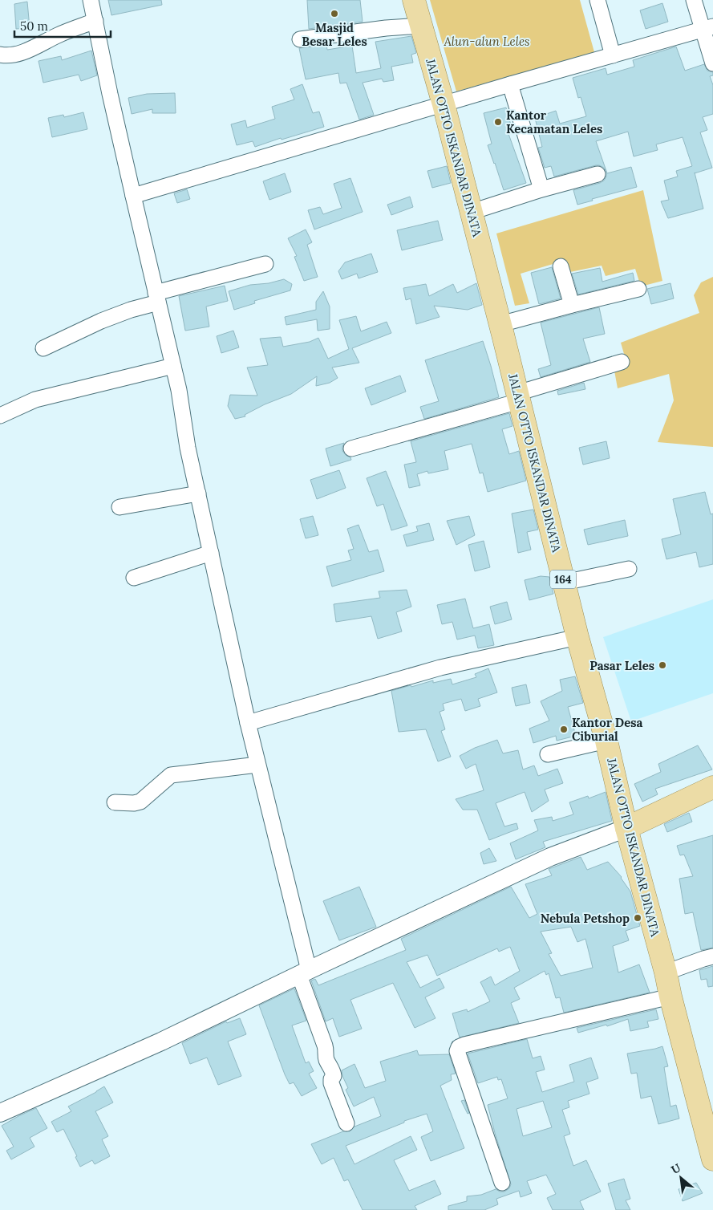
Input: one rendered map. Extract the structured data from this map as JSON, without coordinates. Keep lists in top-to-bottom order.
{
  "streets": {
    "main road": ["JALAN OTTO ISKANDAR DINATA", "164"]
  },
  "parks": ["Alun-alun Leles"],
  "places": [
    "Masjid Besar Leles",
    "Kantor Kecamatan Leles",
    "Pasar Leles",
    "Kantor Desa Ciburial",
    "Nebula Petshop"
  ],
  "scale_bar": "50 m",
  "north": "top left"
}
